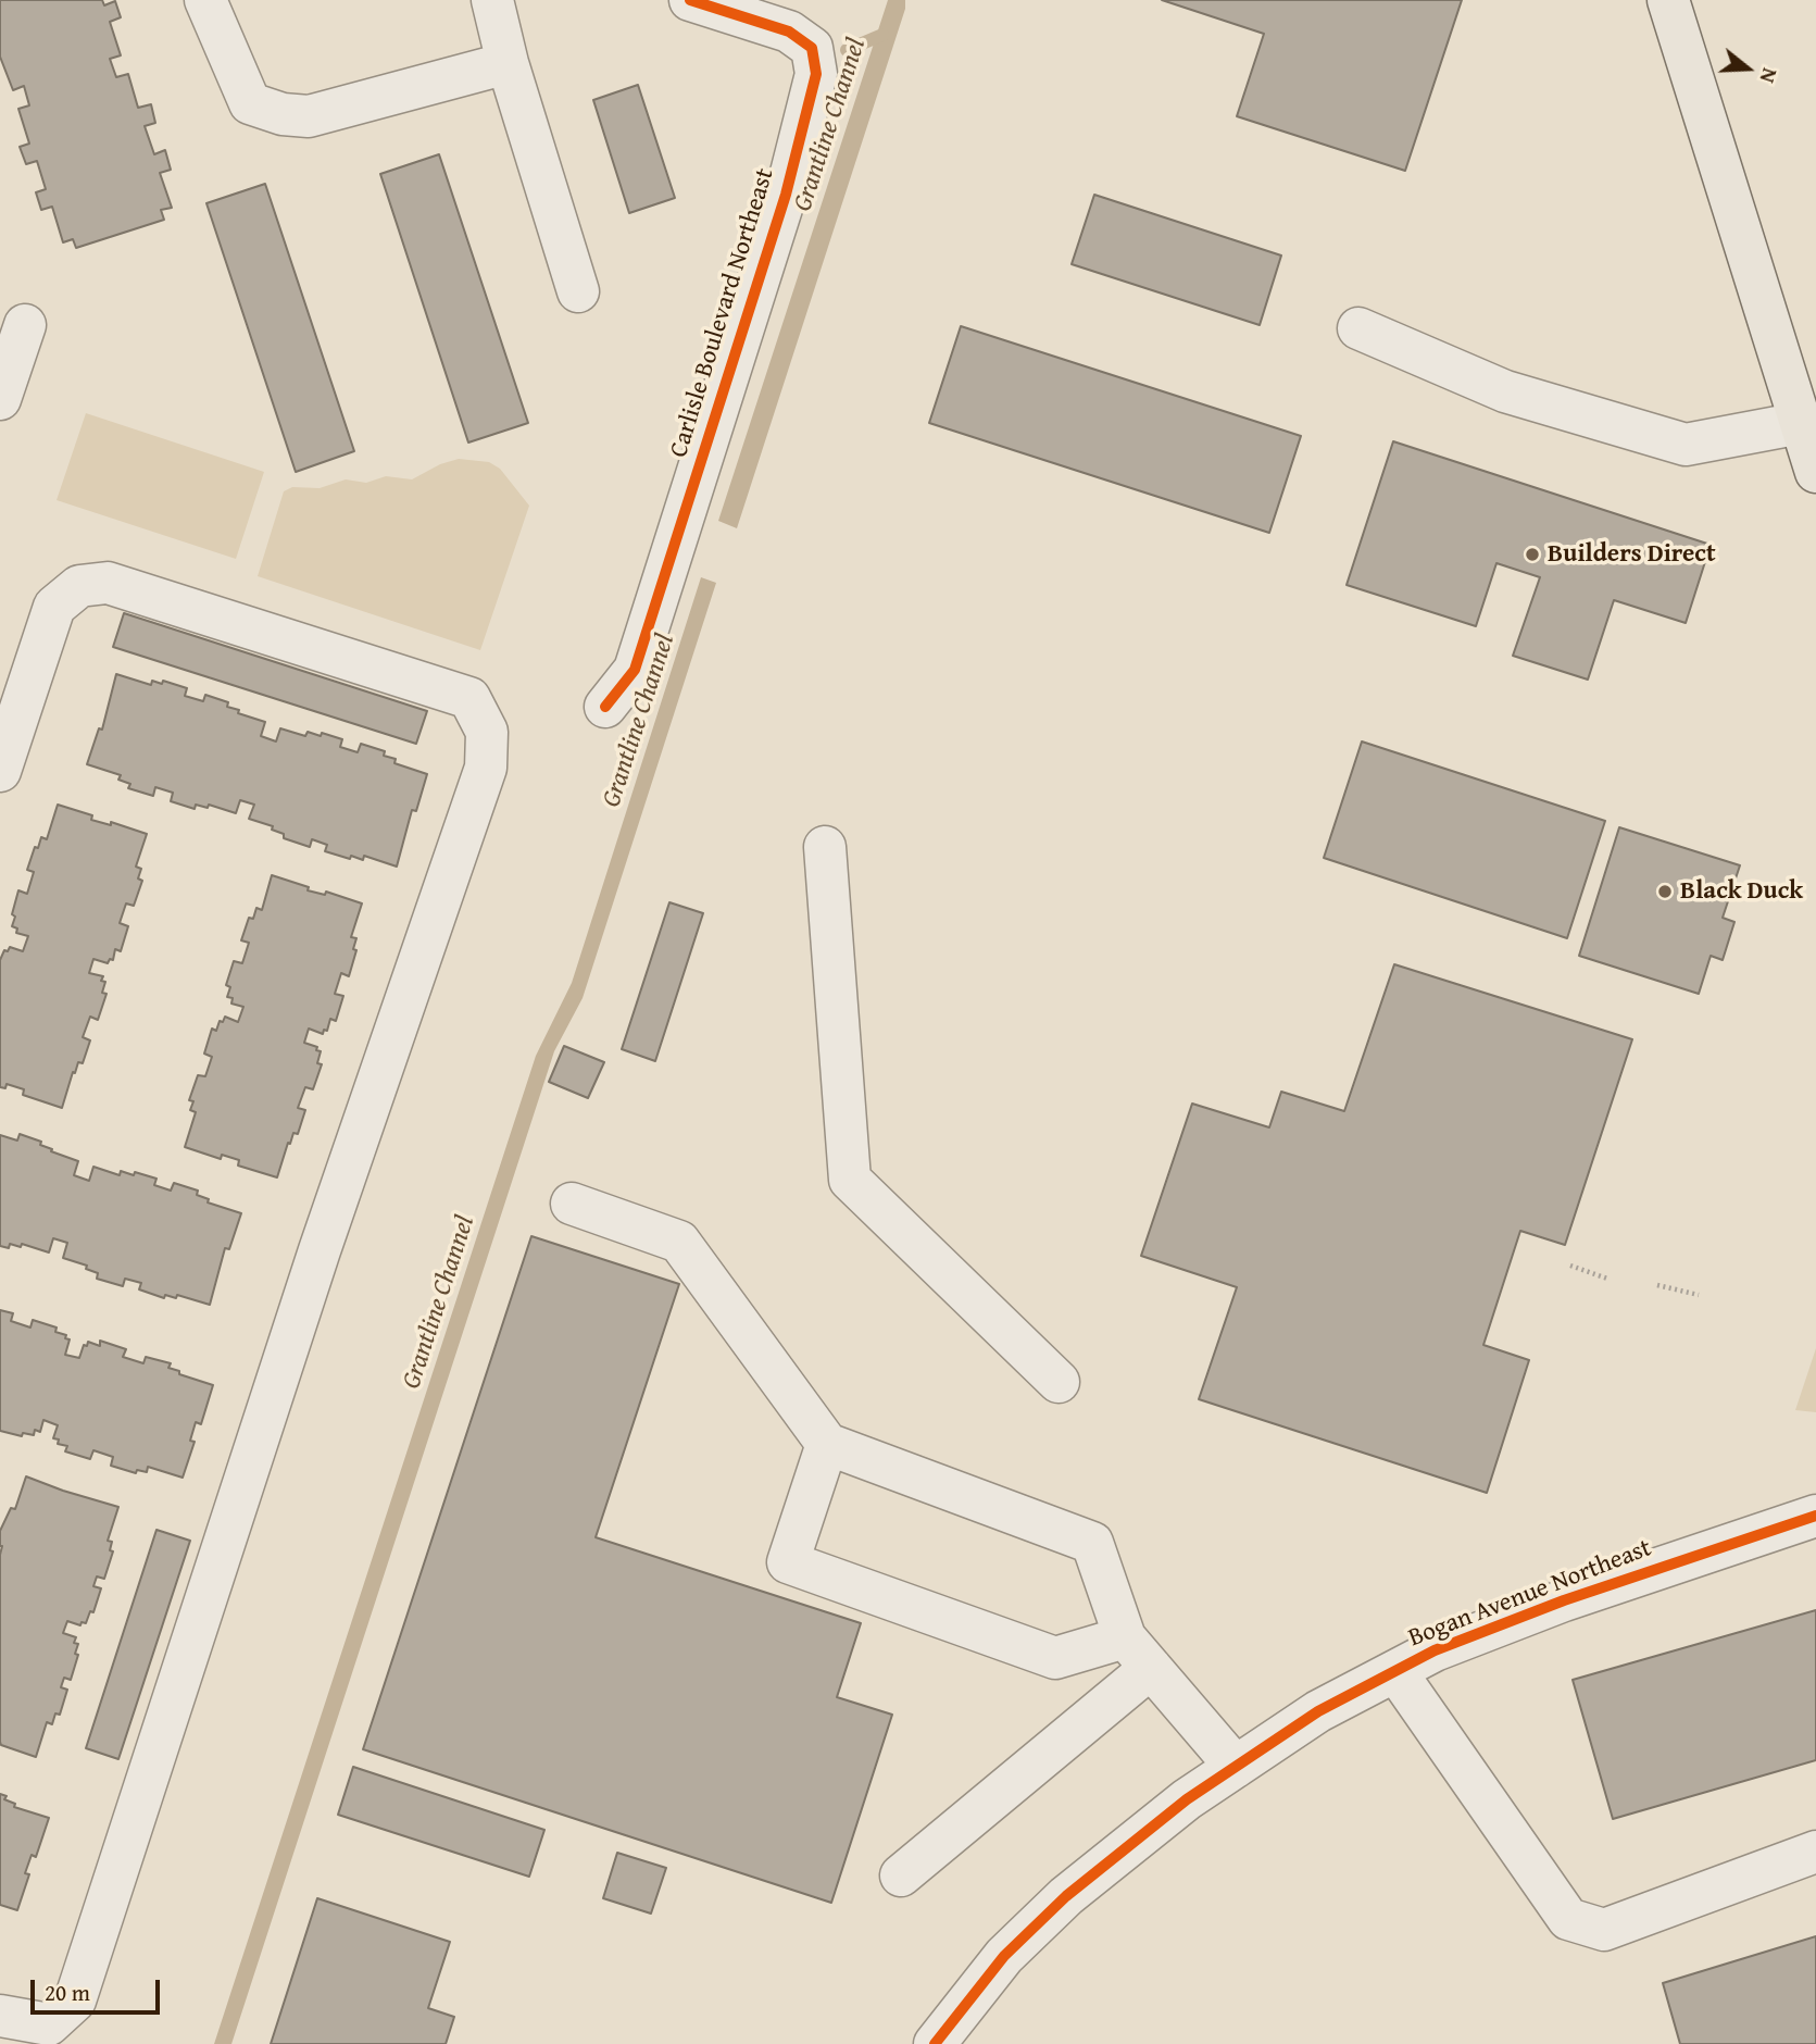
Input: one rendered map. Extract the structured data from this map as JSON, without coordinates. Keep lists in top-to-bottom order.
{
  "streets": {
    "street": ["Carlisle Boulevard Northeast", "Bogan Avenue Northeast"]
  },
  "water": ["Grantline Channel"],
  "places": ["Builders Direct", "Black Duck"],
  "scale_bar": "20 m",
  "north": "right"
}
